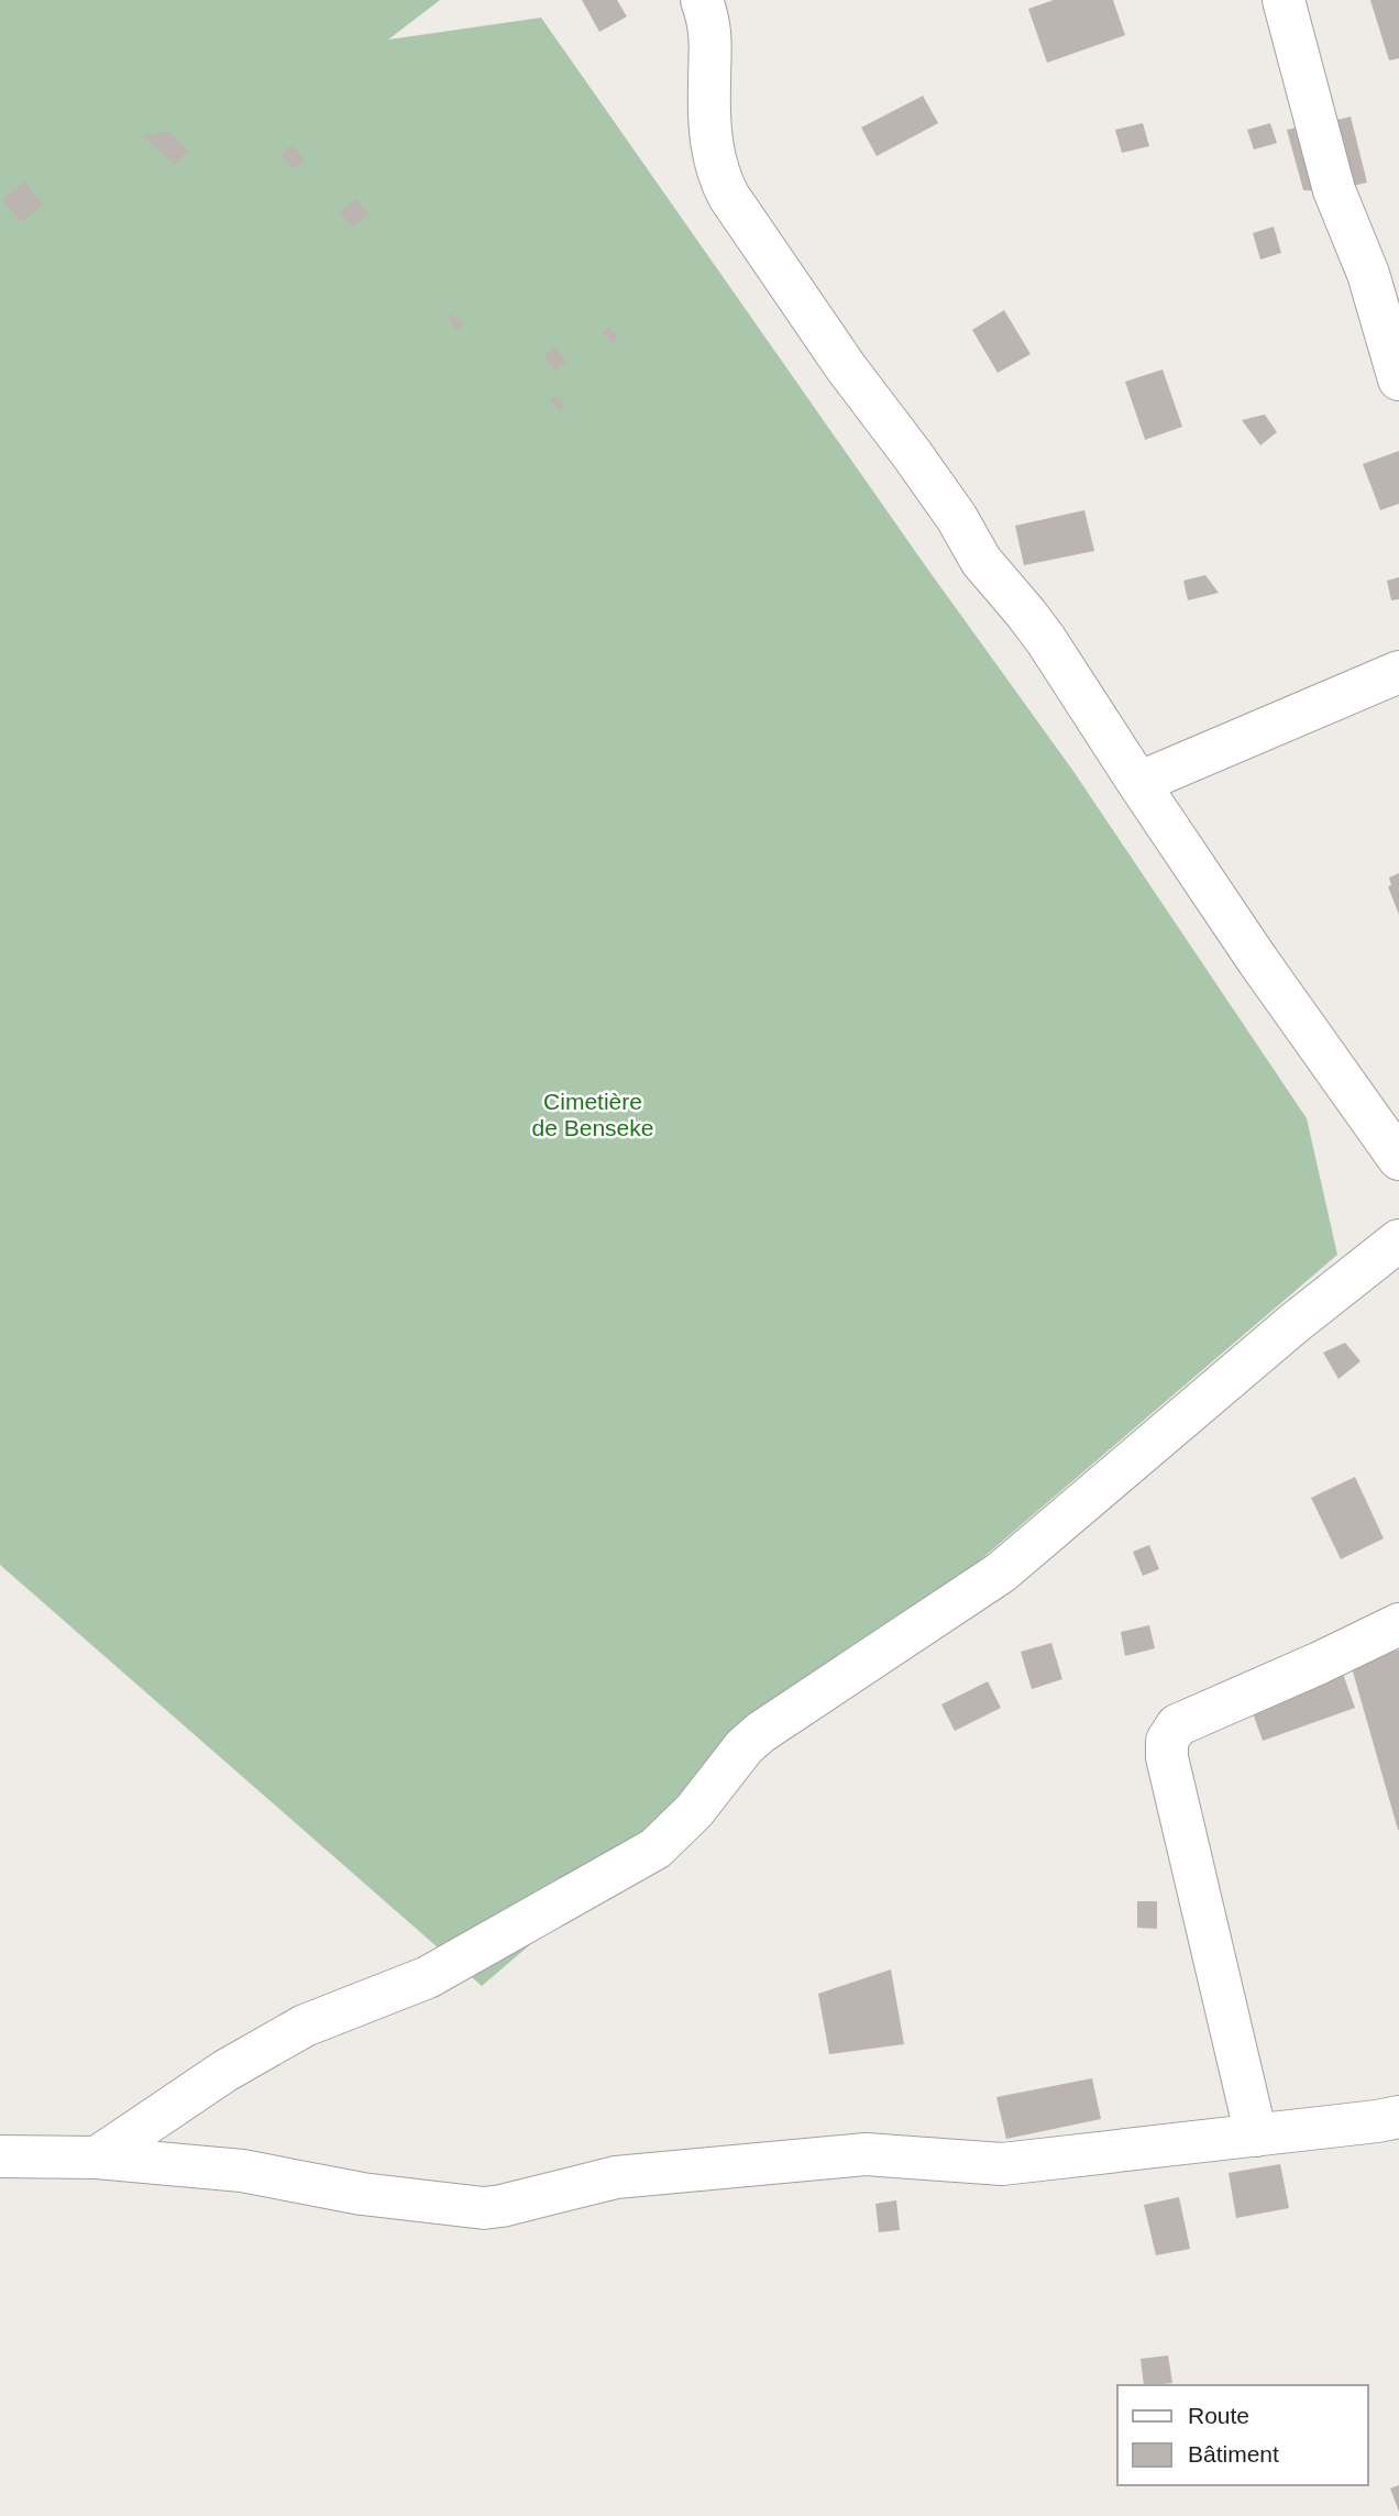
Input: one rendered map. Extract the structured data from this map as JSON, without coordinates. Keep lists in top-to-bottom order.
{
  "parks": ["Cimetière de Benseke"],
  "legend": ["Route", "Bâtiment"]
}
